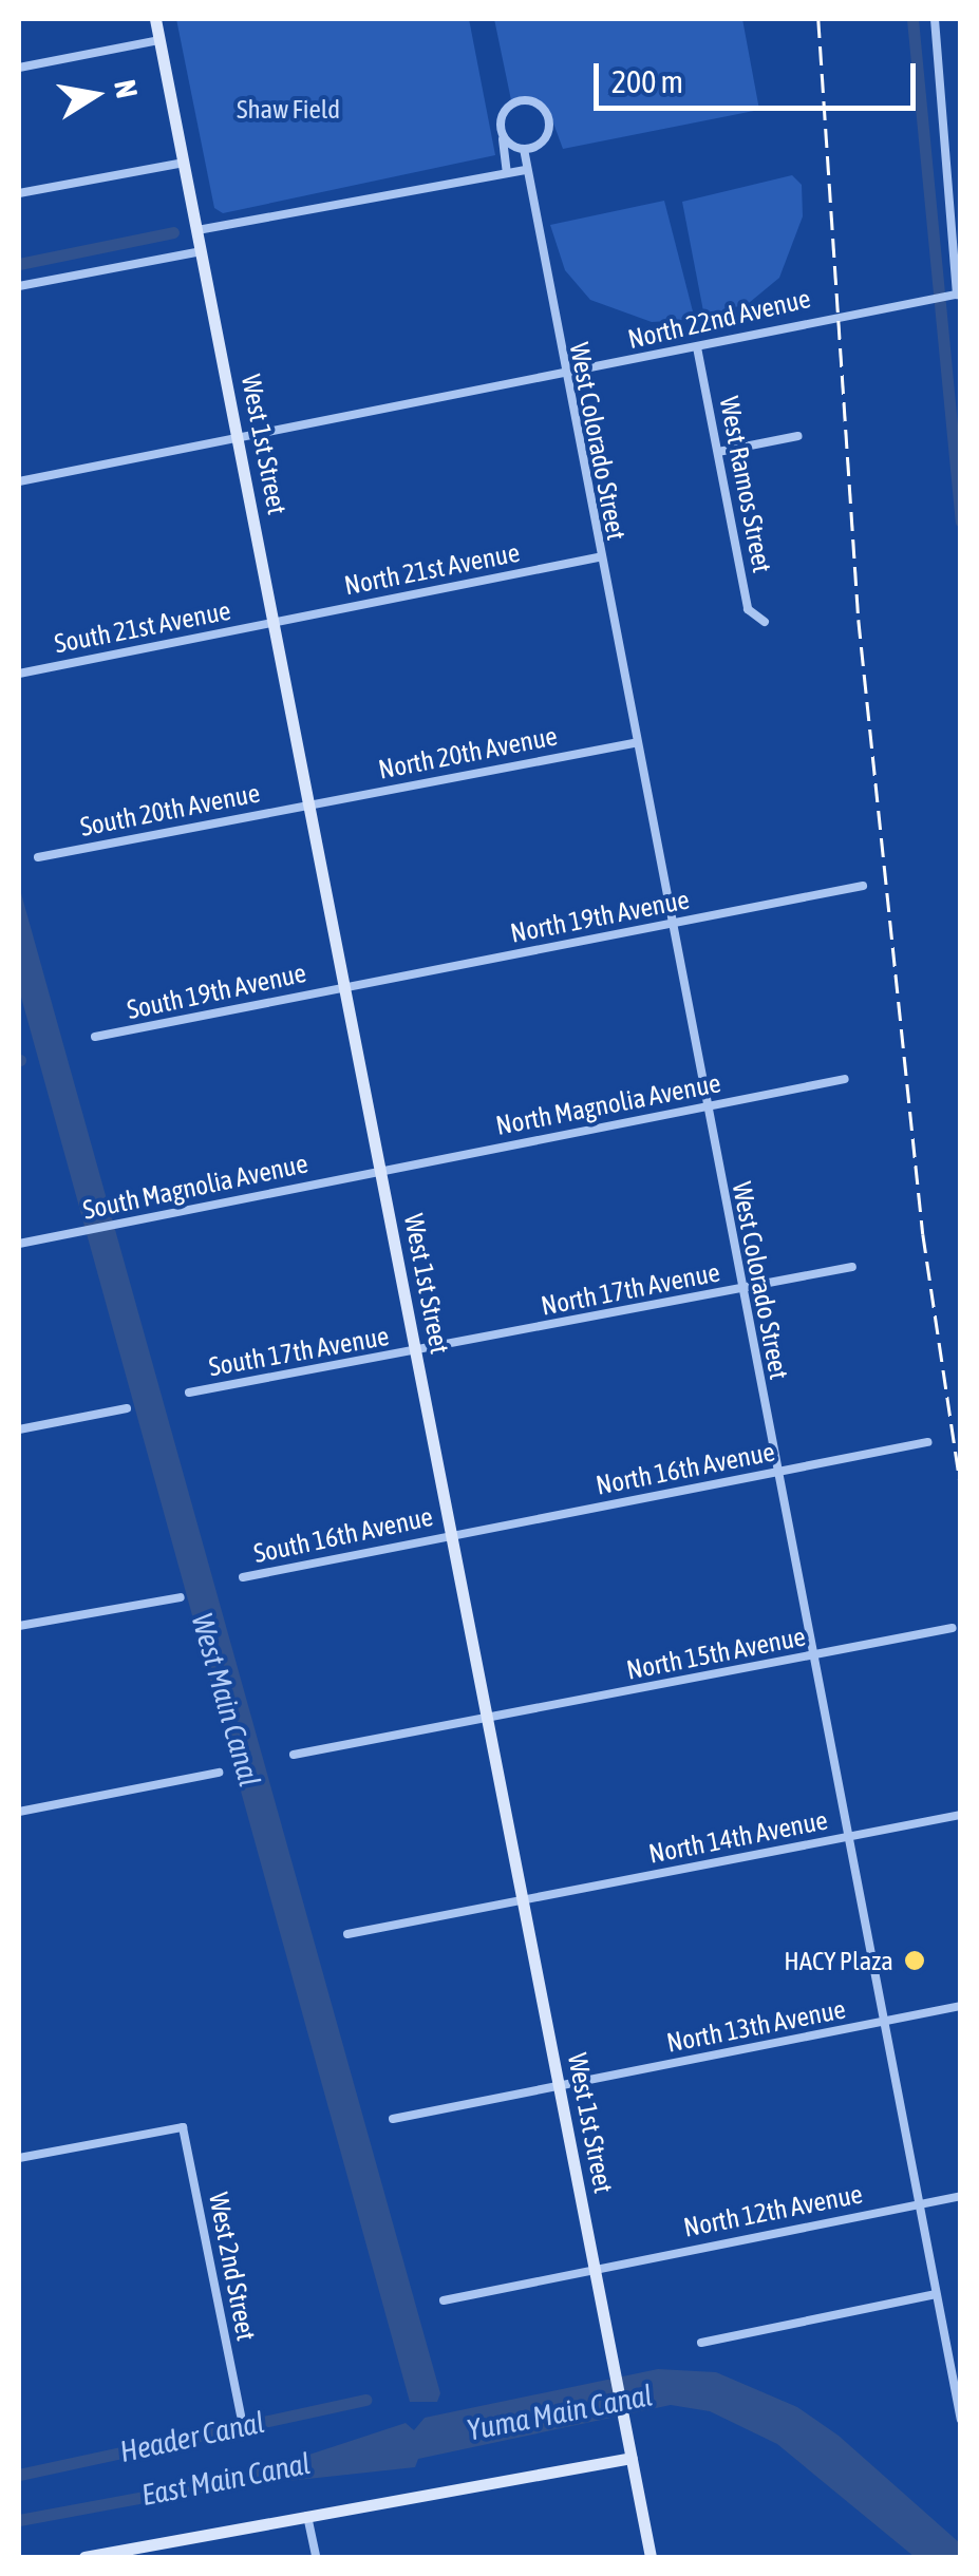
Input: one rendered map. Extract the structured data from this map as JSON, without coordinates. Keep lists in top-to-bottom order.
{
  "streets": {
    "main road": ["West 1st Street"],
    "street": [
      "North 22nd Avenue",
      "West Colorado Street",
      "West Ramos Street",
      "North 21st Avenue",
      "South 21st Avenue",
      "North 20th Avenue",
      "South 20th Avenue",
      "North 19th Avenue",
      "South 19th Avenue",
      "North Magnolia Avenue",
      "South Magnolia Avenue",
      "North 17th Avenue",
      "South 17th Avenue",
      "North 16th Avenue",
      "South 16th Avenue",
      "North 15th Avenue",
      "North 14th Avenue",
      "North 13th Avenue",
      "North 12th Avenue",
      "West 2nd Street"
    ]
  },
  "crossings": [
    ["North 22nd Avenue", "West Colorado Street"],
    ["North 22nd Avenue", "West 1st Street"],
    ["North 22nd Avenue", "West Ramos Street"],
    ["West Colorado Street", "North 21st Avenue"],
    ["West Colorado Street", "North 20th Avenue"],
    ["West Colorado Street", "North 19th Avenue"],
    ["West Colorado Street", "North Magnolia Avenue"],
    ["West Colorado Street", "North 17th Avenue"],
    ["West Colorado Street", "North 16th Avenue"],
    ["West Colorado Street", "North 15th Avenue"],
    ["West Colorado Street", "North 14th Avenue"],
    ["West Colorado Street", "North 13th Avenue"],
    ["West Colorado Street", "North 12th Avenue"],
    ["West 1st Street", "North 21st Avenue"],
    ["West 1st Street", "South 21st Avenue"],
    ["West 1st Street", "North 20th Avenue"],
    ["West 1st Street", "South 20th Avenue"],
    ["West 1st Street", "North 19th Avenue"],
    ["West 1st Street", "South 19th Avenue"],
    ["West 1st Street", "North Magnolia Avenue"],
    ["West 1st Street", "South Magnolia Avenue"],
    ["West 1st Street", "North 17th Avenue"],
    ["West 1st Street", "South 17th Avenue"],
    ["West 1st Street", "North 16th Avenue"],
    ["West 1st Street", "South 16th Avenue"],
    ["West 1st Street", "North 15th Avenue"],
    ["West 1st Street", "North 14th Avenue"],
    ["West 1st Street", "North 13th Avenue"],
    ["West 1st Street", "North 12th Avenue"],
    ["North 21st Avenue", "South 21st Avenue"],
    ["North 20th Avenue", "South 20th Avenue"],
    ["North 19th Avenue", "South 19th Avenue"],
    ["North Magnolia Avenue", "South Magnolia Avenue"],
    ["North 17th Avenue", "South 17th Avenue"],
    ["North 16th Avenue", "South 16th Avenue"]
  ],
  "water": [
    "West Main Canal",
    "Yuma Main Canal",
    "Header Canal",
    "East Main Canal"
  ],
  "parks": ["Shaw Field"],
  "places": ["HACY Plaza"],
  "scale_bar": "200 m",
  "north": "right"
}
